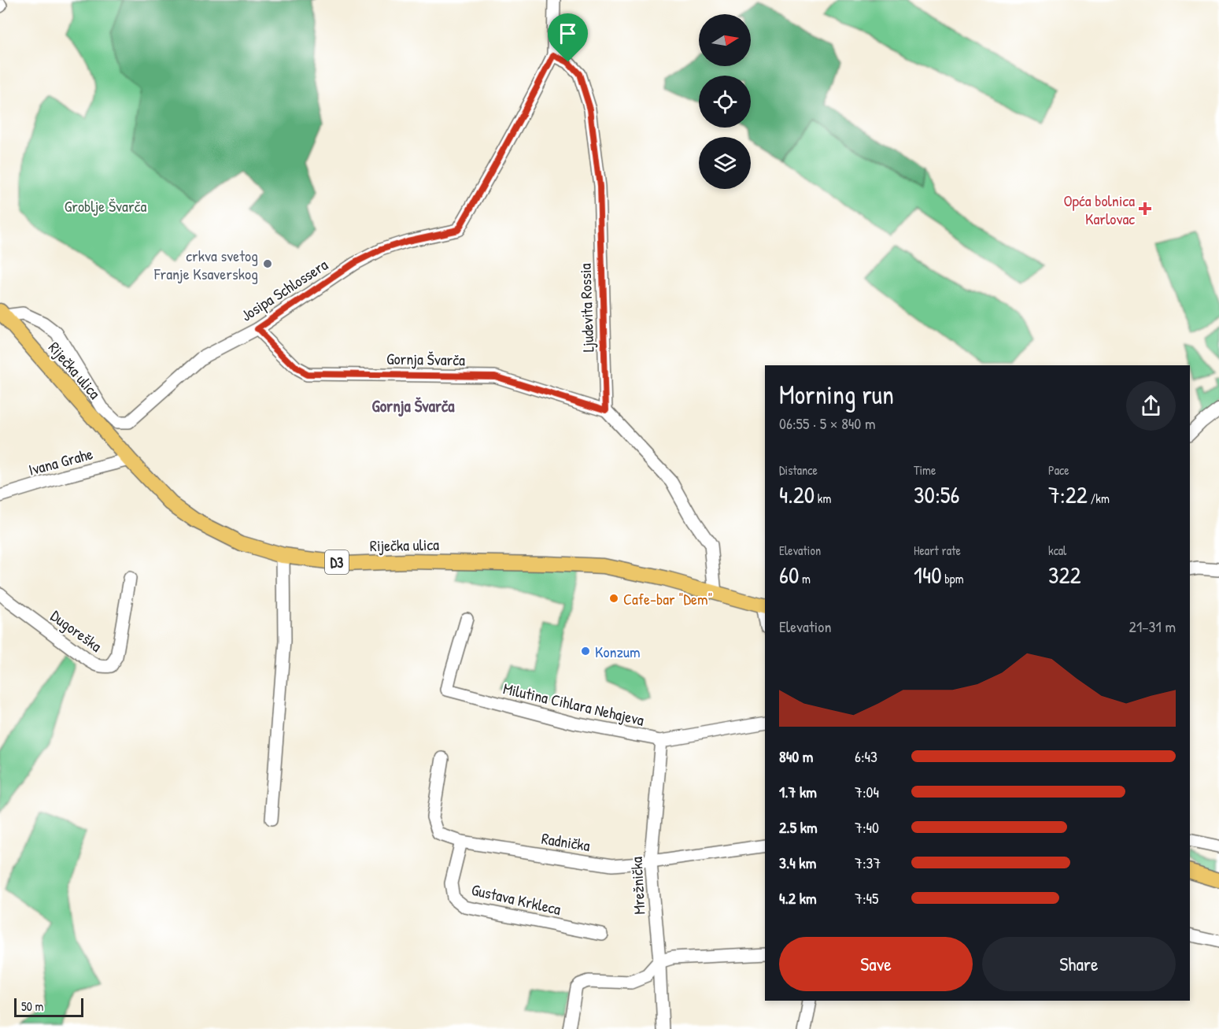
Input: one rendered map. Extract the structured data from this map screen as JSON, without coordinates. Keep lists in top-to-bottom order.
{
  "streets": {
    "main road": ["Riječka ulica", "D3"],
    "street": [
      "Josipa Schlossera",
      "Ljudevita Rossia",
      "Gornja Švarča",
      "Ivana Grahe",
      "Dugoreška",
      "Milutina Cihlara Nehajeva",
      "Radnička",
      "Mrežnička",
      "Gustava Krkleca"
    ]
  },
  "crossings": [
    ["Josipa Schlossera", "Ljudevita Rossia"],
    ["Josipa Schlossera", "Gornja Švarča"],
    ["Josipa Schlossera", "Riječka ulica"],
    ["Ljudevita Rossia", "Gornja Švarča"],
    ["Riječka ulica", "Ivana Grahe"],
    ["Milutina Cihlara Nehajeva", "Mrežnička"],
    ["Radnička", "Mrežnička"],
    ["Radnička", "Gustava Krkleca"]
  ],
  "districts": ["Gornja Švarča"],
  "parks": ["Groblje Švarča"],
  "places": {
    "health": ["Opća bolnica Karlovac"],
    "other": ["crkva svetog Franje Ksaverskog", "Cafe-bar \"Dem\"", "Konzum"]
  },
  "scale_bar": "50 m",
  "north": "right",
  "page": {
    "heading": ["Morning run", "06:55 · 5 × 840 m"],
    "stats": [
      ["Distance", "4.20 km"],
      ["Time", "30:56"],
      ["Pace", "7:22 /km"],
      ["Elevation", "60 m"],
      ["Heart rate", "140 bpm"],
      ["kcal", "322"]
    ],
    "chart": ["Elevation", "21–31 m"],
    "list": [
      {
        "name": "840 m",
        "note": "6:43"
      },
      {
        "name": "1.7 km",
        "note": "7:04"
      },
      {
        "name": "2.5 km",
        "note": "7:40"
      },
      {
        "name": "3.4 km",
        "note": "7:37"
      },
      {
        "name": "4.2 km",
        "note": "7:45"
      }
    ],
    "buttons": ["Save", "Share"],
    "scale": "50 m"
  }
}
